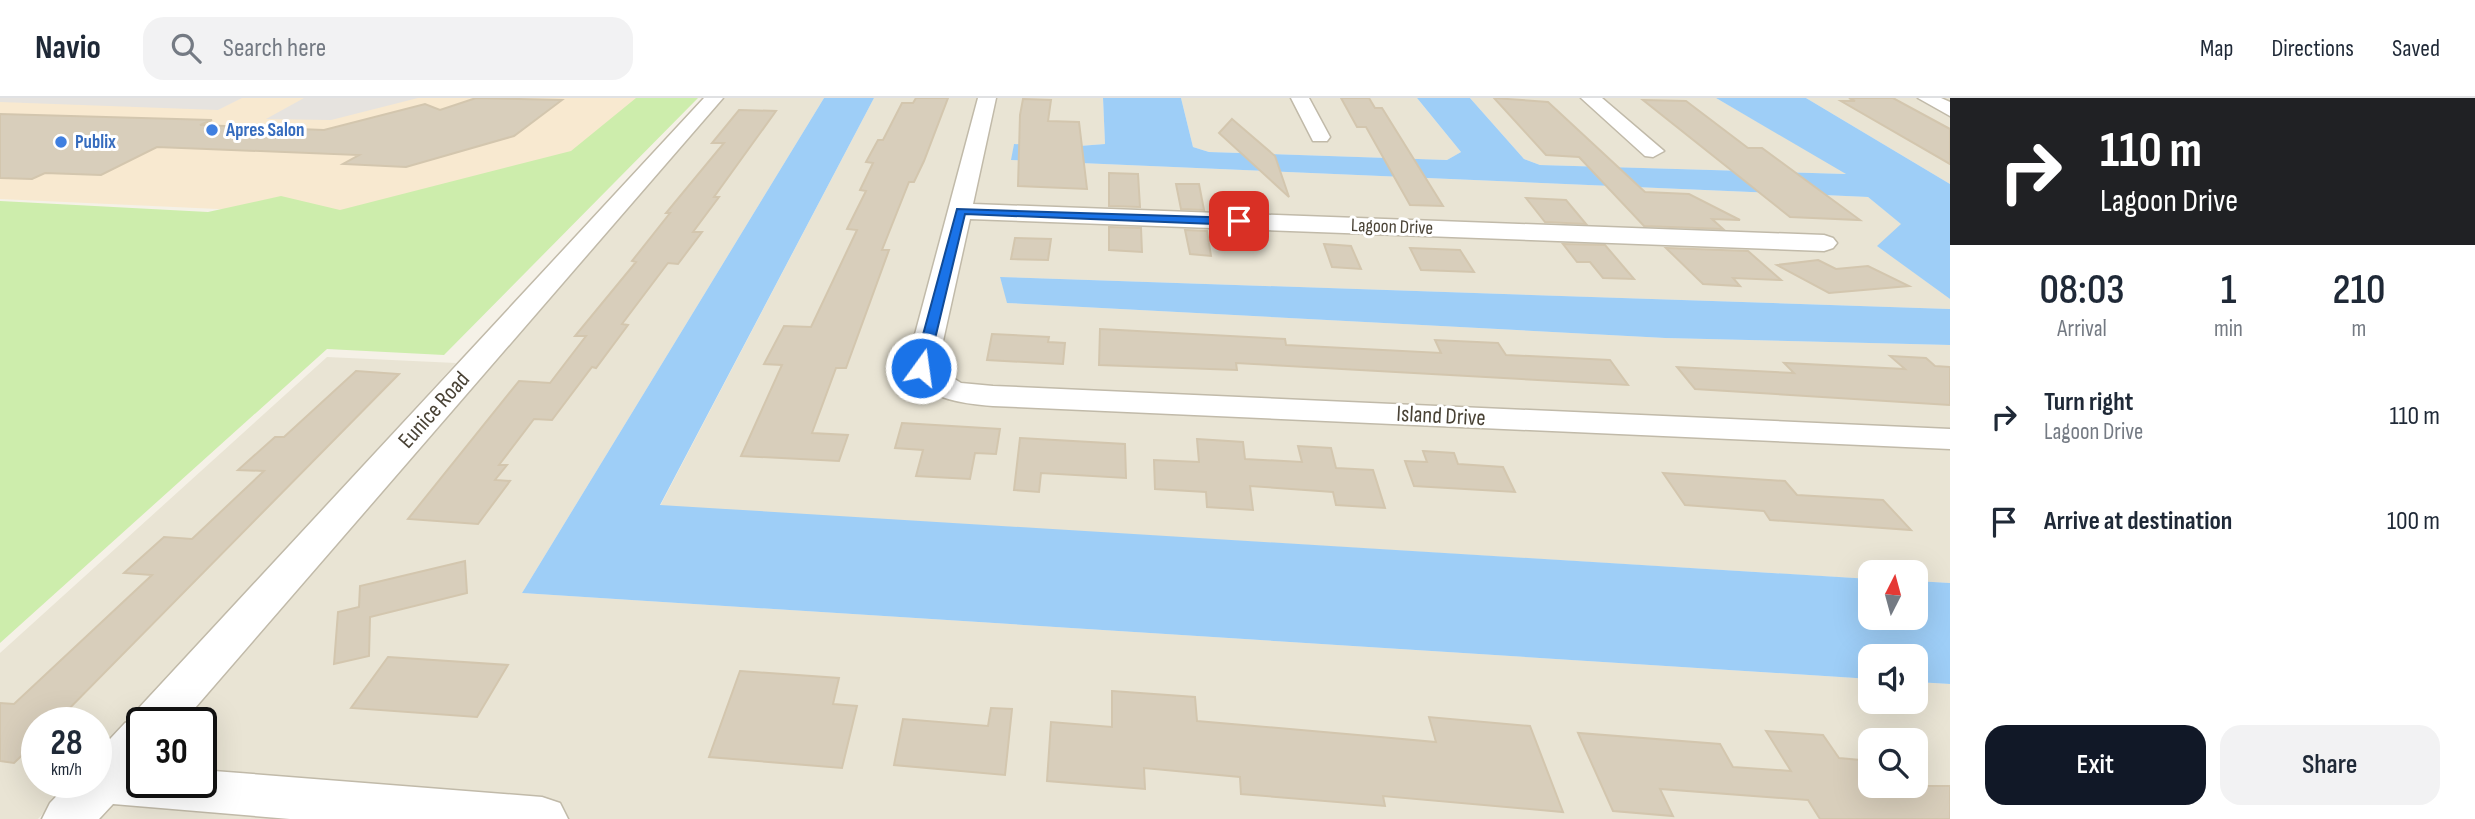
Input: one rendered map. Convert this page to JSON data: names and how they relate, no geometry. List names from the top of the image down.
{
  "streets": {
    "street": ["Lagoon Drive", "Eunice Road", "Island Drive"]
  },
  "crossings": [
    ["Lagoon Drive", "Island Drive"]
  ],
  "places": ["Apres Salon", "Publix"],
  "north": "top",
  "page": {
    "header": "Navio",
    "search": "Search here",
    "nav": ["Map", "Directions", "Saved"],
    "turn": ["110 m", "Lagoon Drive"],
    "eta": [
      "08:03",
      "Arrival",
      "1",
      "min",
      "210",
      "m"
    ],
    "list": [
      {
        "name": "Turn right",
        "note": "Lagoon Drive",
        "value": "110 m"
      },
      {
        "name": "Arrive at destination",
        "value": "100 m"
      }
    ],
    "speed": "28 km/h",
    "limit": "30",
    "buttons": ["Exit", "Share"]
  }
}
